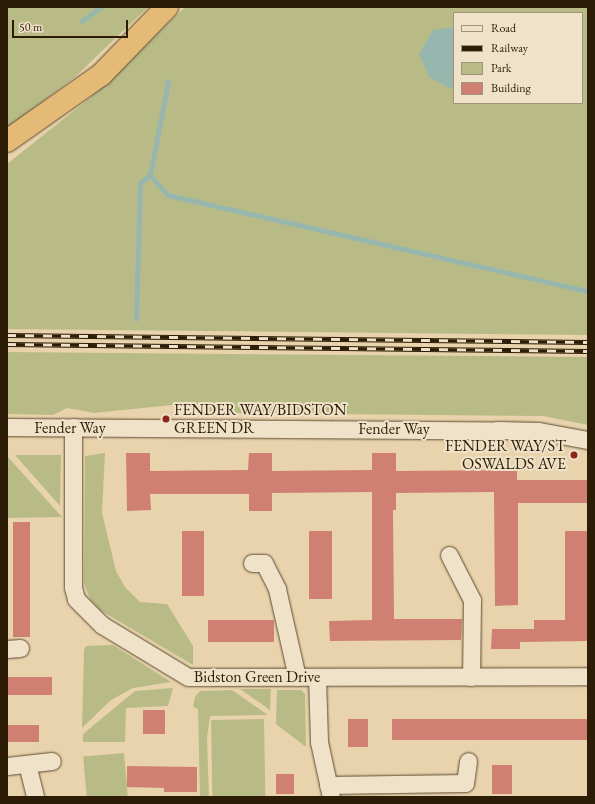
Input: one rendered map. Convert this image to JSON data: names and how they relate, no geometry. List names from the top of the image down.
{
  "streets": {
    "street": ["Fender Way", "Bidston Green Drive"]
  },
  "crossings": [
    ["Fender Way", "Bidston Green Drive"]
  ],
  "places": ["FENDER WAY/BIDSTON GREEN DR", "FENDER WAY/ST OSWALDS AVE"],
  "legend": [
    "Road",
    "Railway",
    "Park",
    "Building"
  ],
  "scale_bar": "50 m"
}
